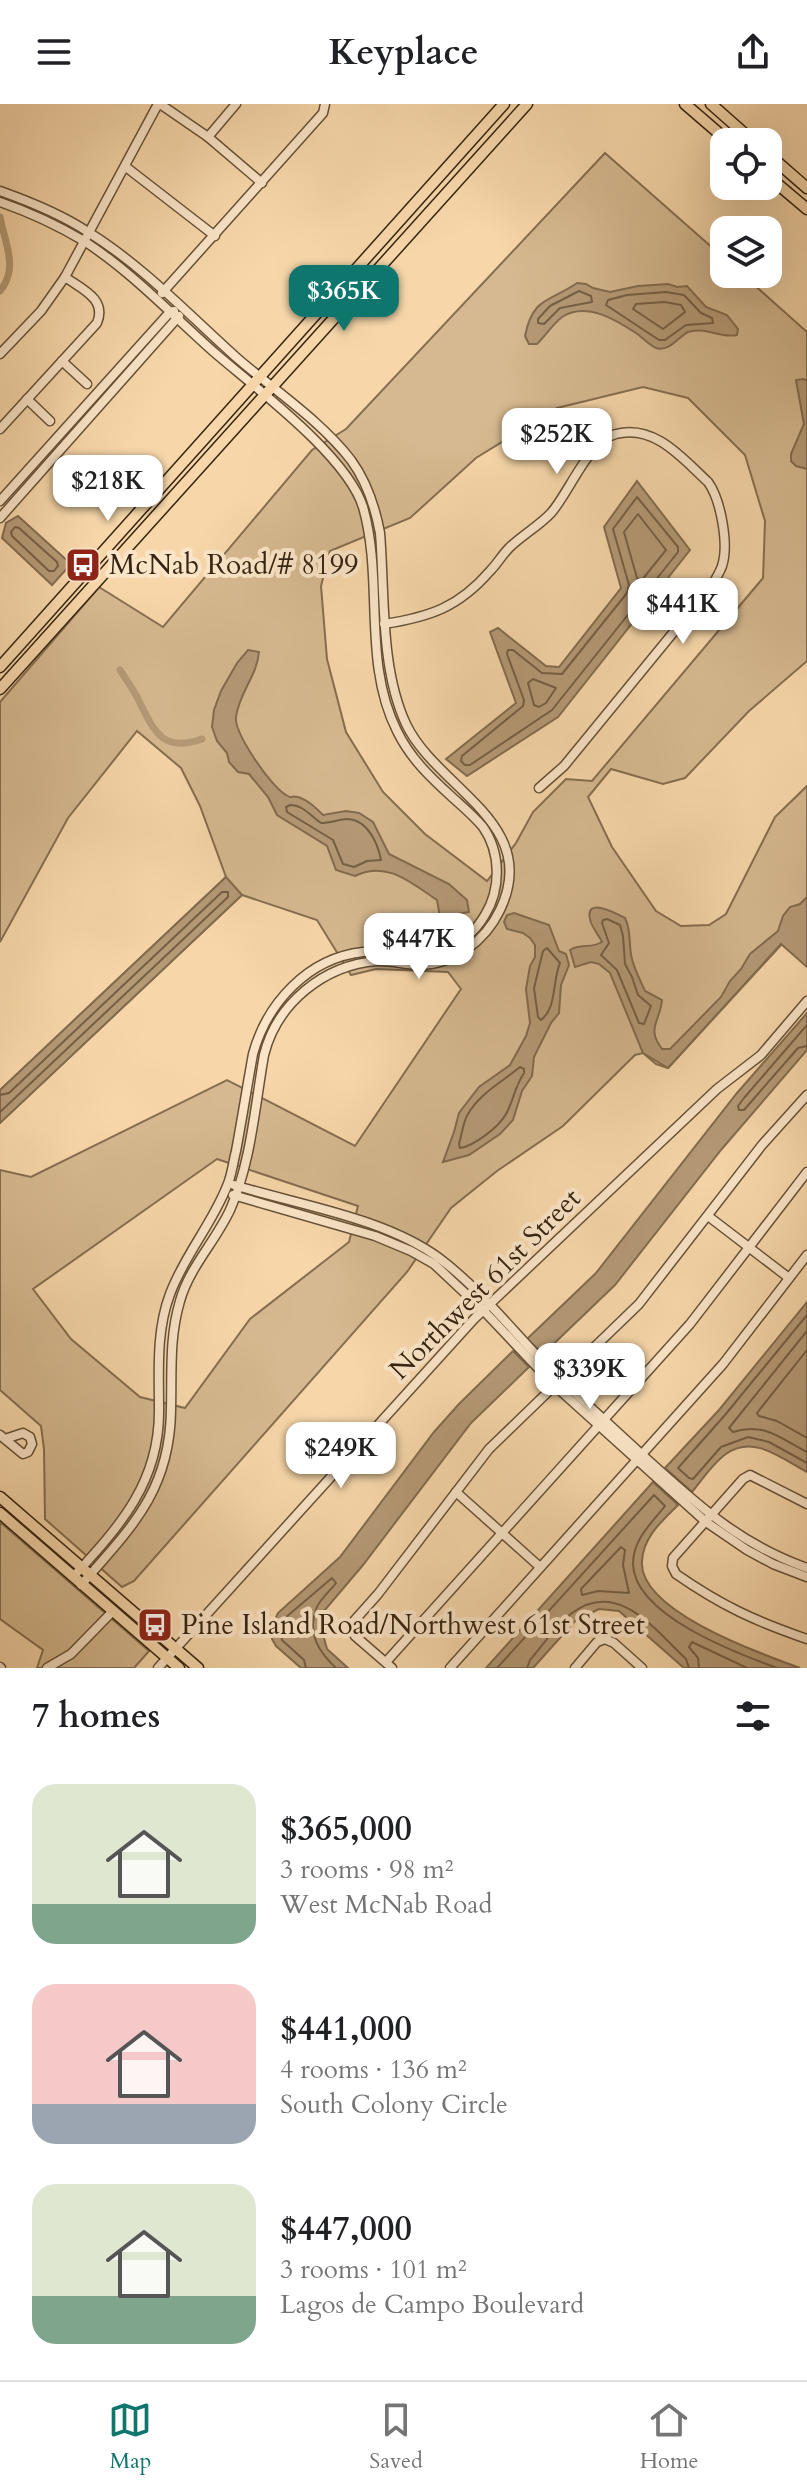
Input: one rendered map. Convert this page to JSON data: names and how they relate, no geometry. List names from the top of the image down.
{
  "streets": {
    "street": ["Northwest 61st Street"]
  },
  "places": {
    "bus stop": ["McNab Road/# 8199", "Pine Island Road/Northwest 61st Street"]
  },
  "page": {
    "header": "Keyplace",
    "price": [
      "$365K",
      "$252K",
      "$218K",
      "$441K",
      "$447K",
      "$339K",
      "$249K"
    ],
    "heading": "7 homes",
    "list": [
      {
        "name": "$365,000",
        "note": "3 rooms · 98 m² · West McNab Road"
      },
      {
        "name": "$441,000",
        "note": "4 rooms · 136 m² · South Colony Circle"
      },
      {
        "name": "$447,000",
        "note": "3 rooms · 101 m² · Lagos de Campo Boulevard"
      }
    ],
    "tabs": ["Map", "Saved", "Home"]
  }
}
